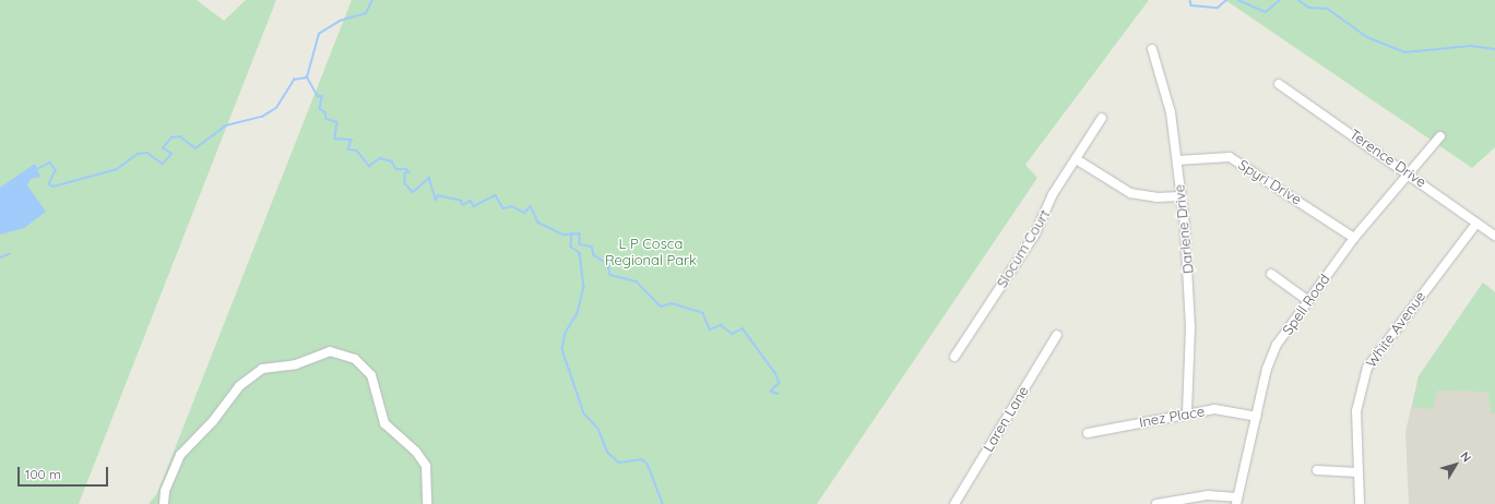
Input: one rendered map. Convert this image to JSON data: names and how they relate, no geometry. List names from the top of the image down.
{
  "streets": {
    "street": [
      "Terence Drive",
      "Spyri Drive",
      "Darlene Drive",
      "Slocum Court",
      "Spell Road",
      "White Avenue",
      "Inez Place",
      "Laren Lane"
    ]
  },
  "crossings": [
    ["Terence Drive", "Spell Road"],
    ["Terence Drive", "White Avenue"],
    ["Spyri Drive", "Darlene Drive"],
    ["Spyri Drive", "Spell Road"],
    ["Darlene Drive", "Inez Place"],
    ["Spell Road", "Inez Place"]
  ],
  "parks": ["L P Cosca Regional Park"],
  "scale_bar": "100 m",
  "north": "top right"
}
